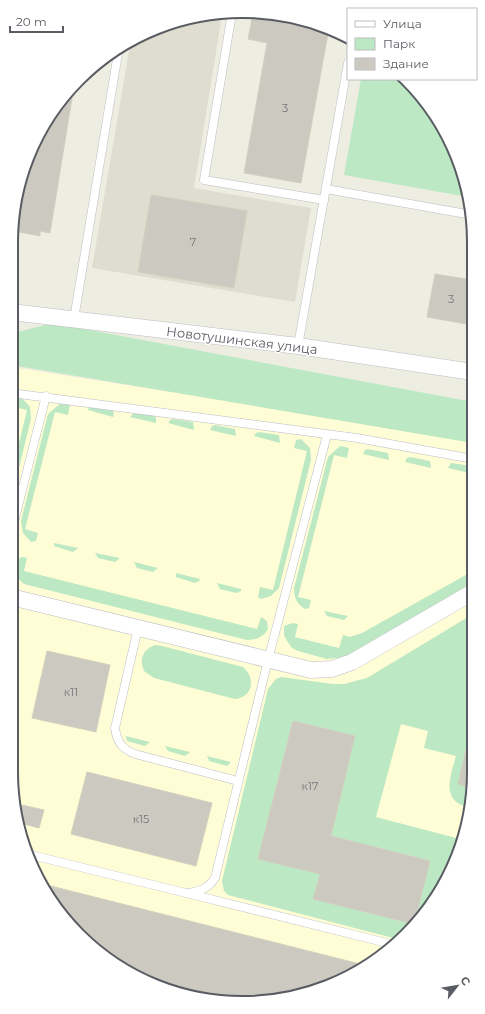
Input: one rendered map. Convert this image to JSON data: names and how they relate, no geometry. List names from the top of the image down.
{
  "streets": {
    "street": ["Новотушинская улица"]
  },
  "house_numbers": [
    "3",
    "7",
    "3",
    "к11",
    "к17",
    "к15"
  ],
  "legend": ["Улица", "Парк", "Здание"],
  "scale_bar": "20 m",
  "north": "top right"
}
